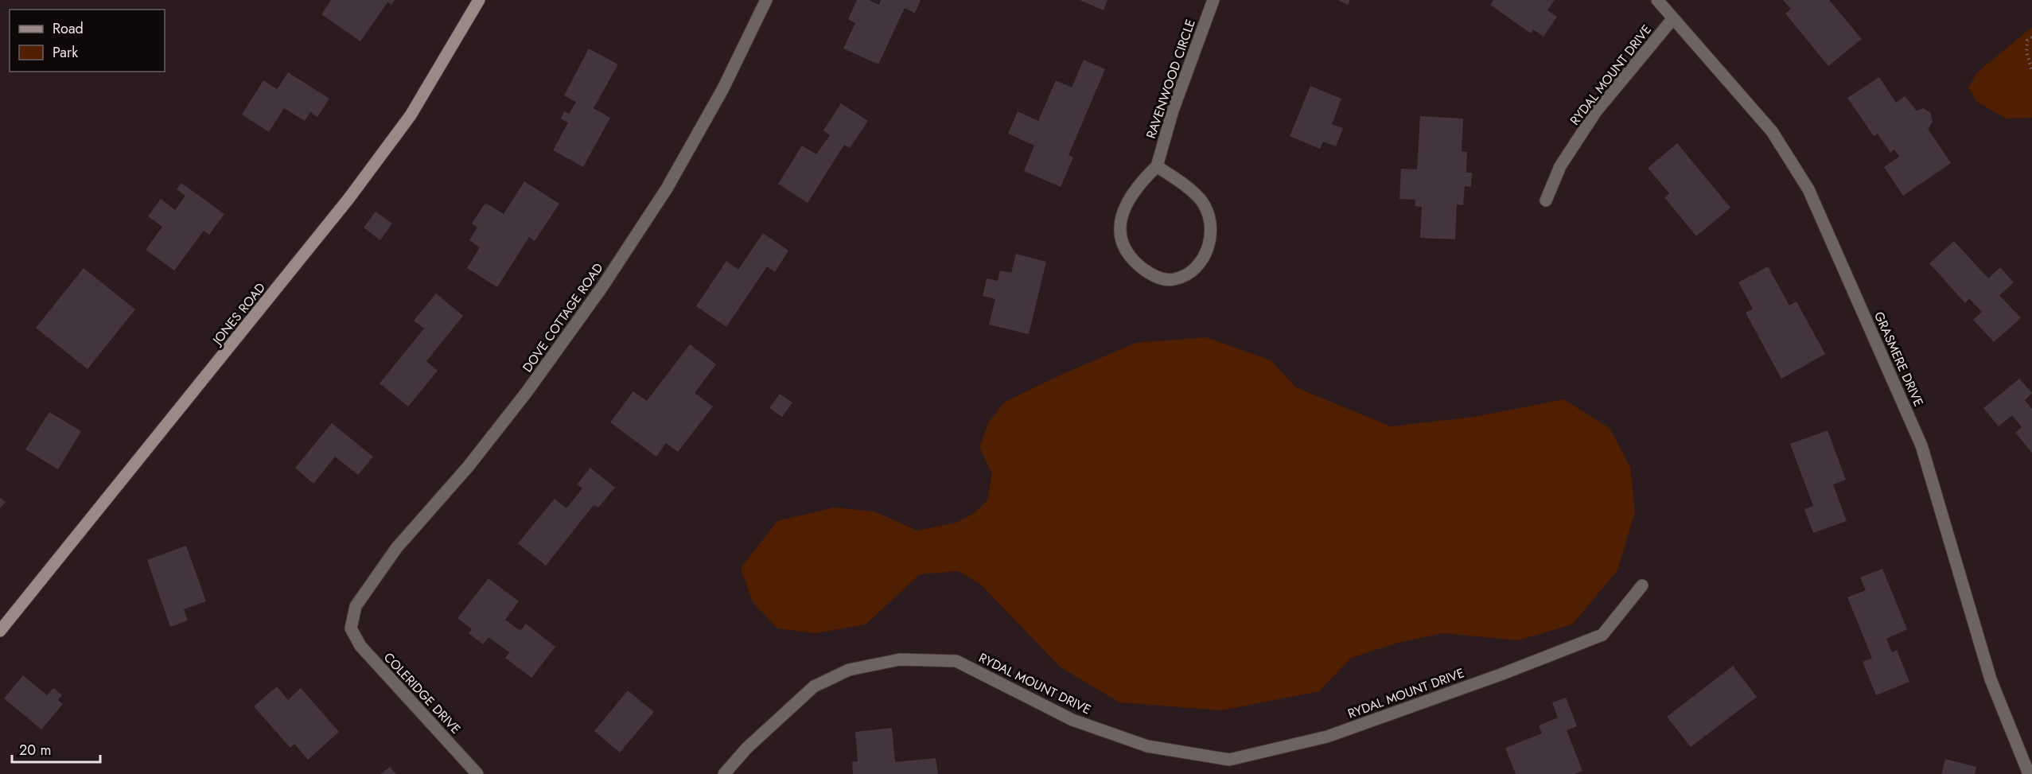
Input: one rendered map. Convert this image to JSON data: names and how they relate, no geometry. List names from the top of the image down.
{
  "streets": {
    "main road": ["JONES ROAD"],
    "street": [
      "RYDAL MOUNT DRIVE",
      "RAVENWOOD CIRCLE",
      "DOVE COTTAGE ROAD",
      "GRASMERE DRIVE",
      "COLERIDGE DRIVE"
    ]
  },
  "crossings": [
    ["RYDAL MOUNT DRIVE", "GRASMERE DRIVE"],
    ["DOVE COTTAGE ROAD", "COLERIDGE DRIVE"]
  ],
  "legend": ["Road", "Park"],
  "scale_bar": "20 m"
}
